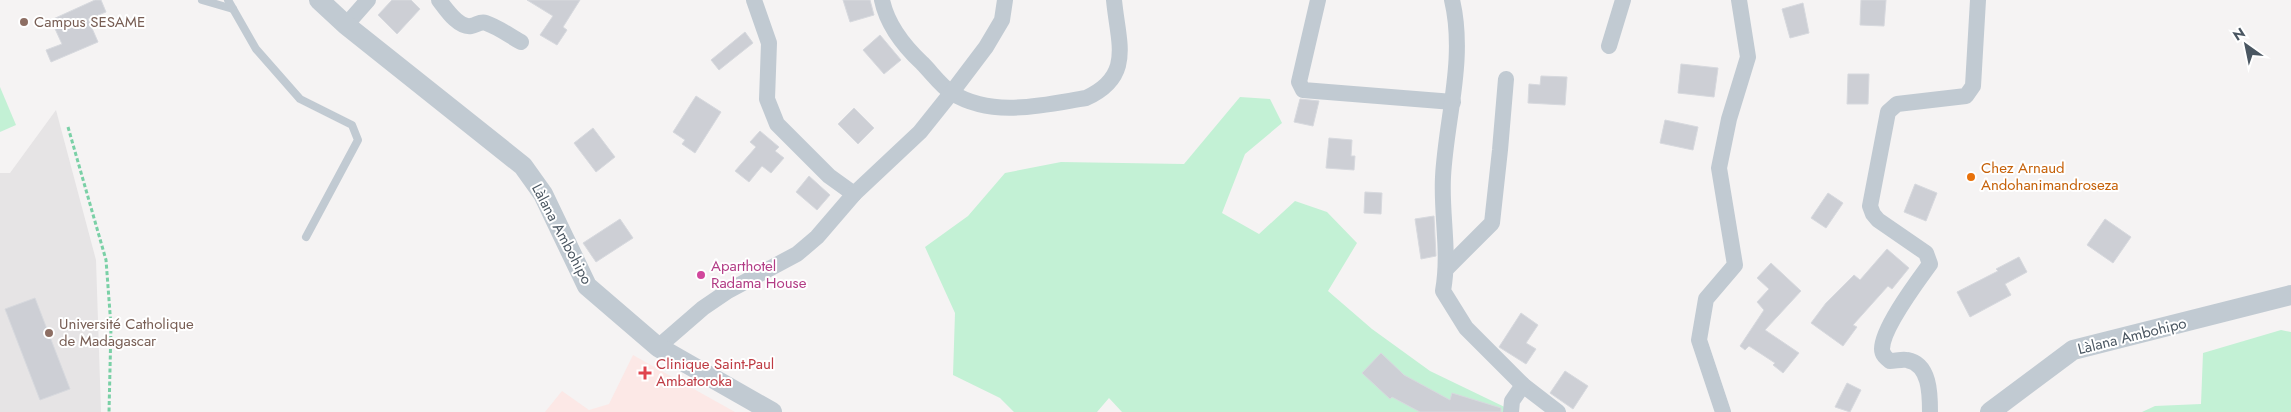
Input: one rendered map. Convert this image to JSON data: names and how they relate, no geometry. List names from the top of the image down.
{
  "streets": {
    "street": ["Làlana Ambohipo"]
  },
  "places": {
    "other": [
      "Campus SESAME",
      "Chez Arnaud Andohanimandroseza",
      "Aparthotel Radama House",
      "Université Catholique de Madagascar"
    ],
    "health": ["Clinique Saint-Paul Ambatoroka"]
  },
  "north": "top left"
}
